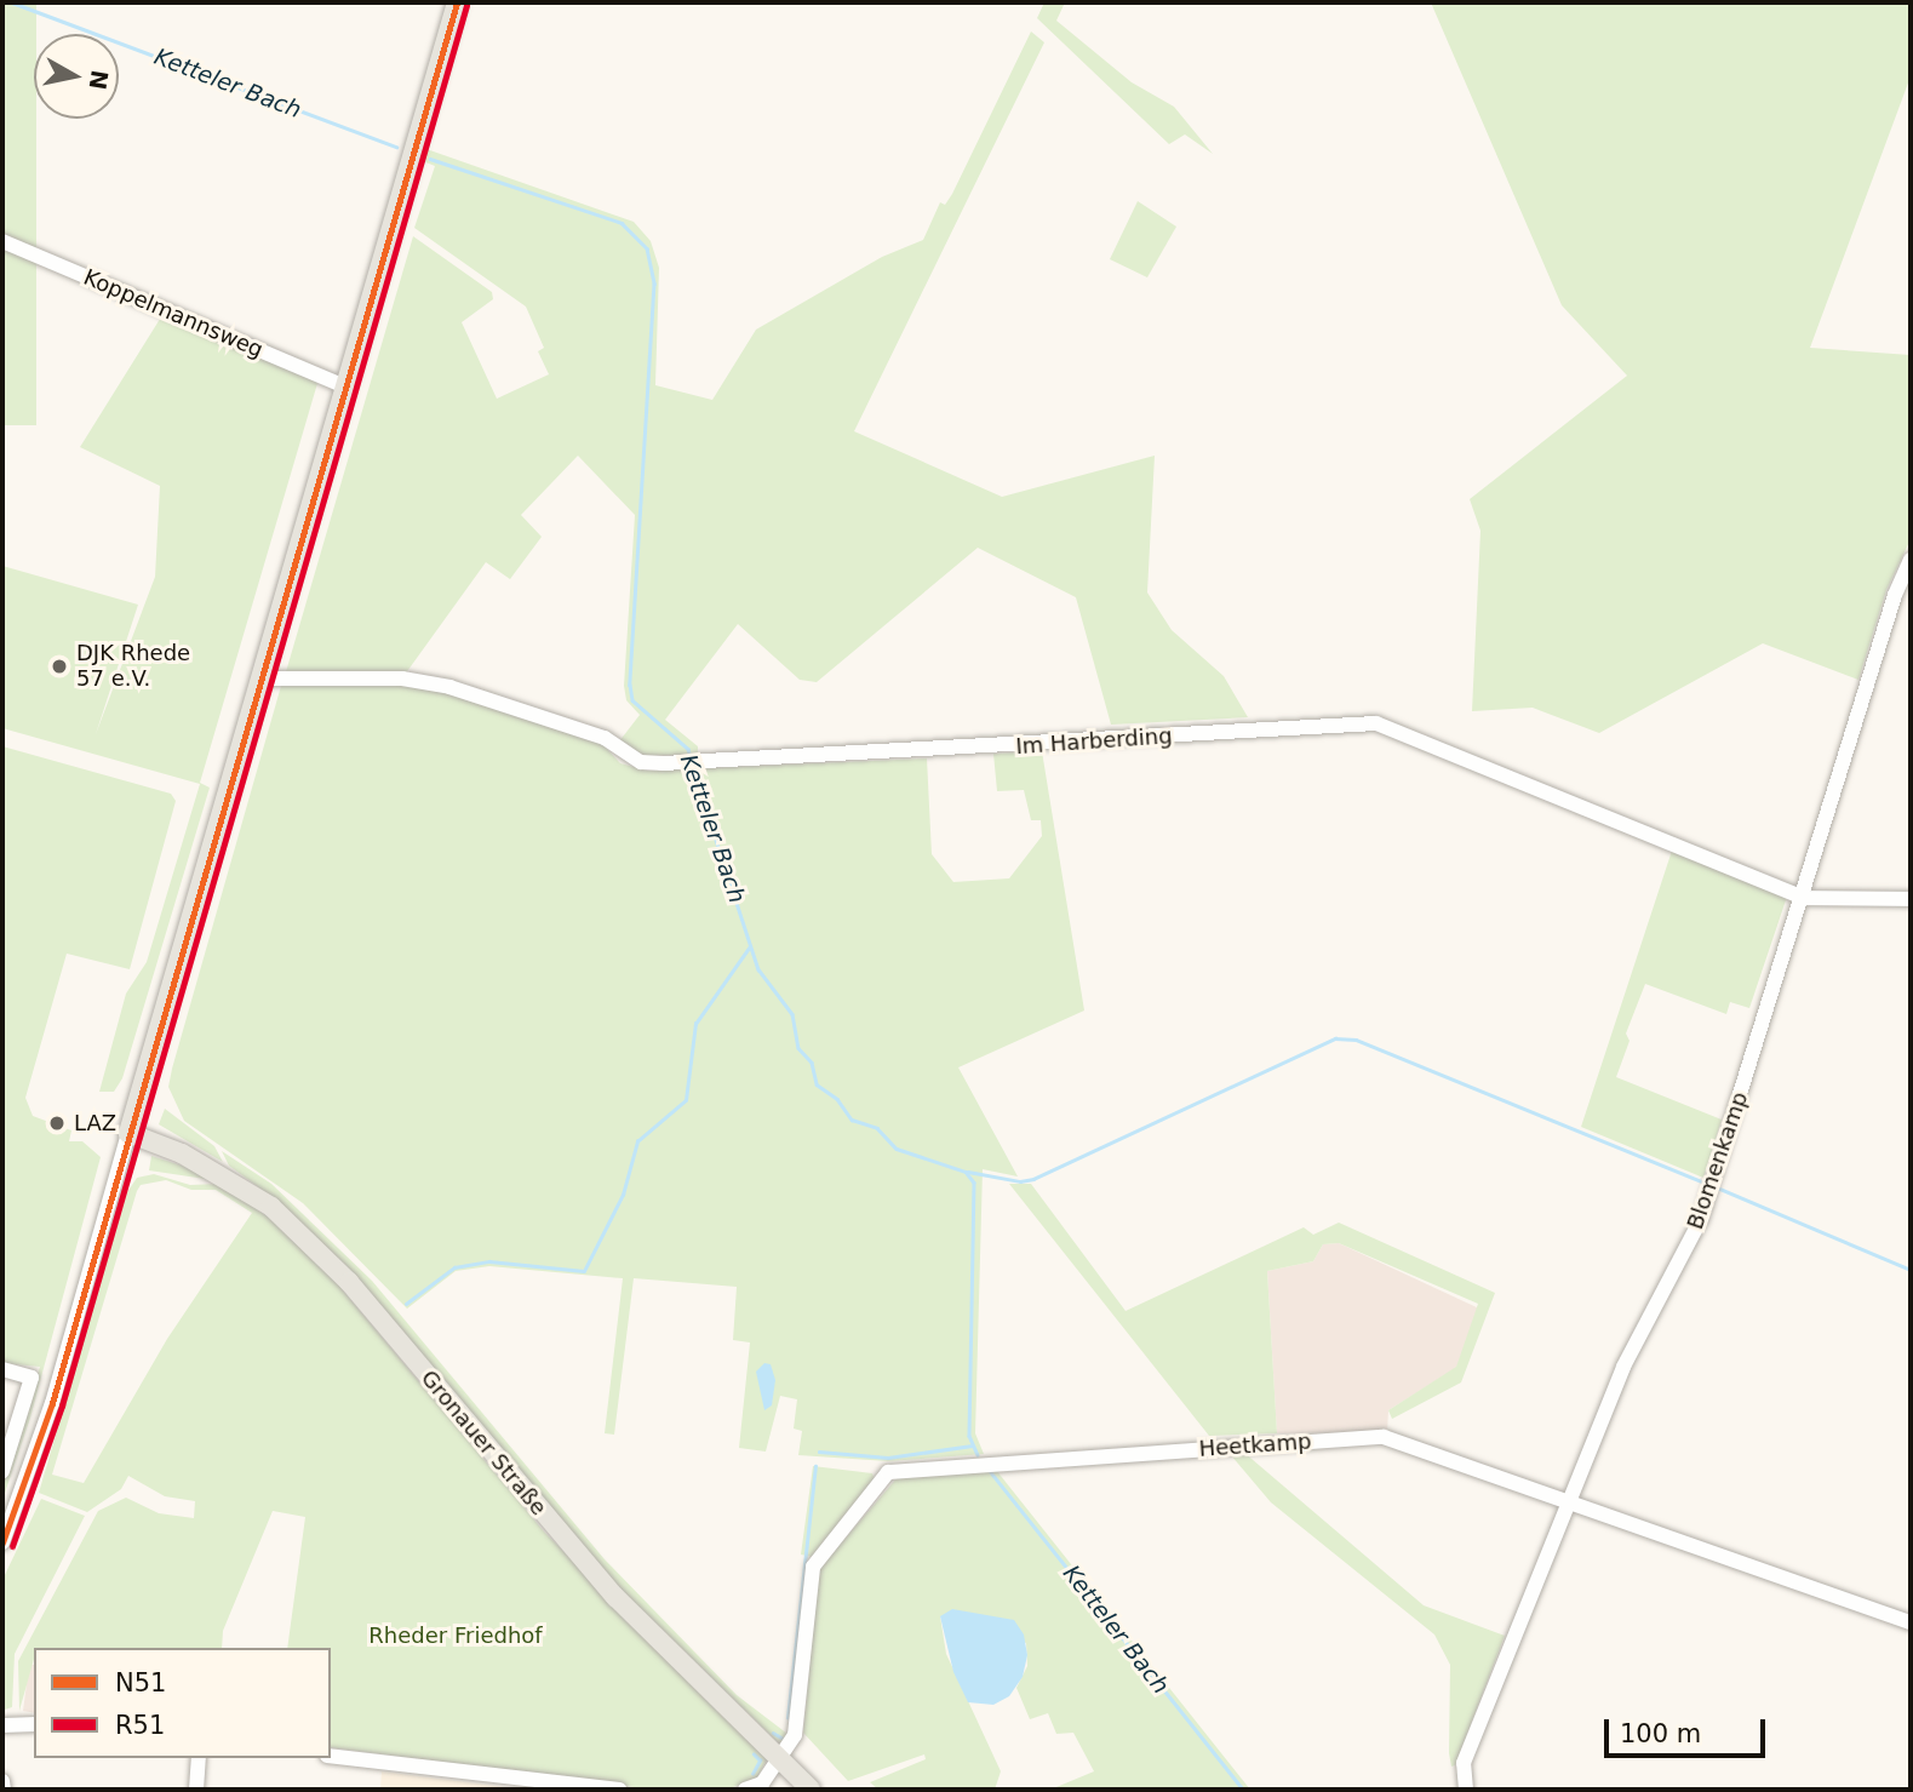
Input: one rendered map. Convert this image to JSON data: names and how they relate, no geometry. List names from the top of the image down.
{
  "streets": {
    "main road": ["Gronauer Straße"],
    "street": [
      "Koppelmannsweg",
      "Im Harberding",
      "Blomenkamp",
      "Heetkamp"
    ]
  },
  "crossings": [
    ["Im Harberding", "Blomenkamp"],
    ["Blomenkamp", "Heetkamp"],
    ["Gronauer Straße", "Heetkamp"]
  ],
  "water": ["Ketteler Bach"],
  "parks": ["Rheder Friedhof"],
  "places": ["DJK Rhede 57 e.V.", "LAZ"],
  "lines": ["transit line N51", "transit line R51"],
  "legend": ["N51", "R51"],
  "scale_bar": "100 m",
  "north": "right"
}
